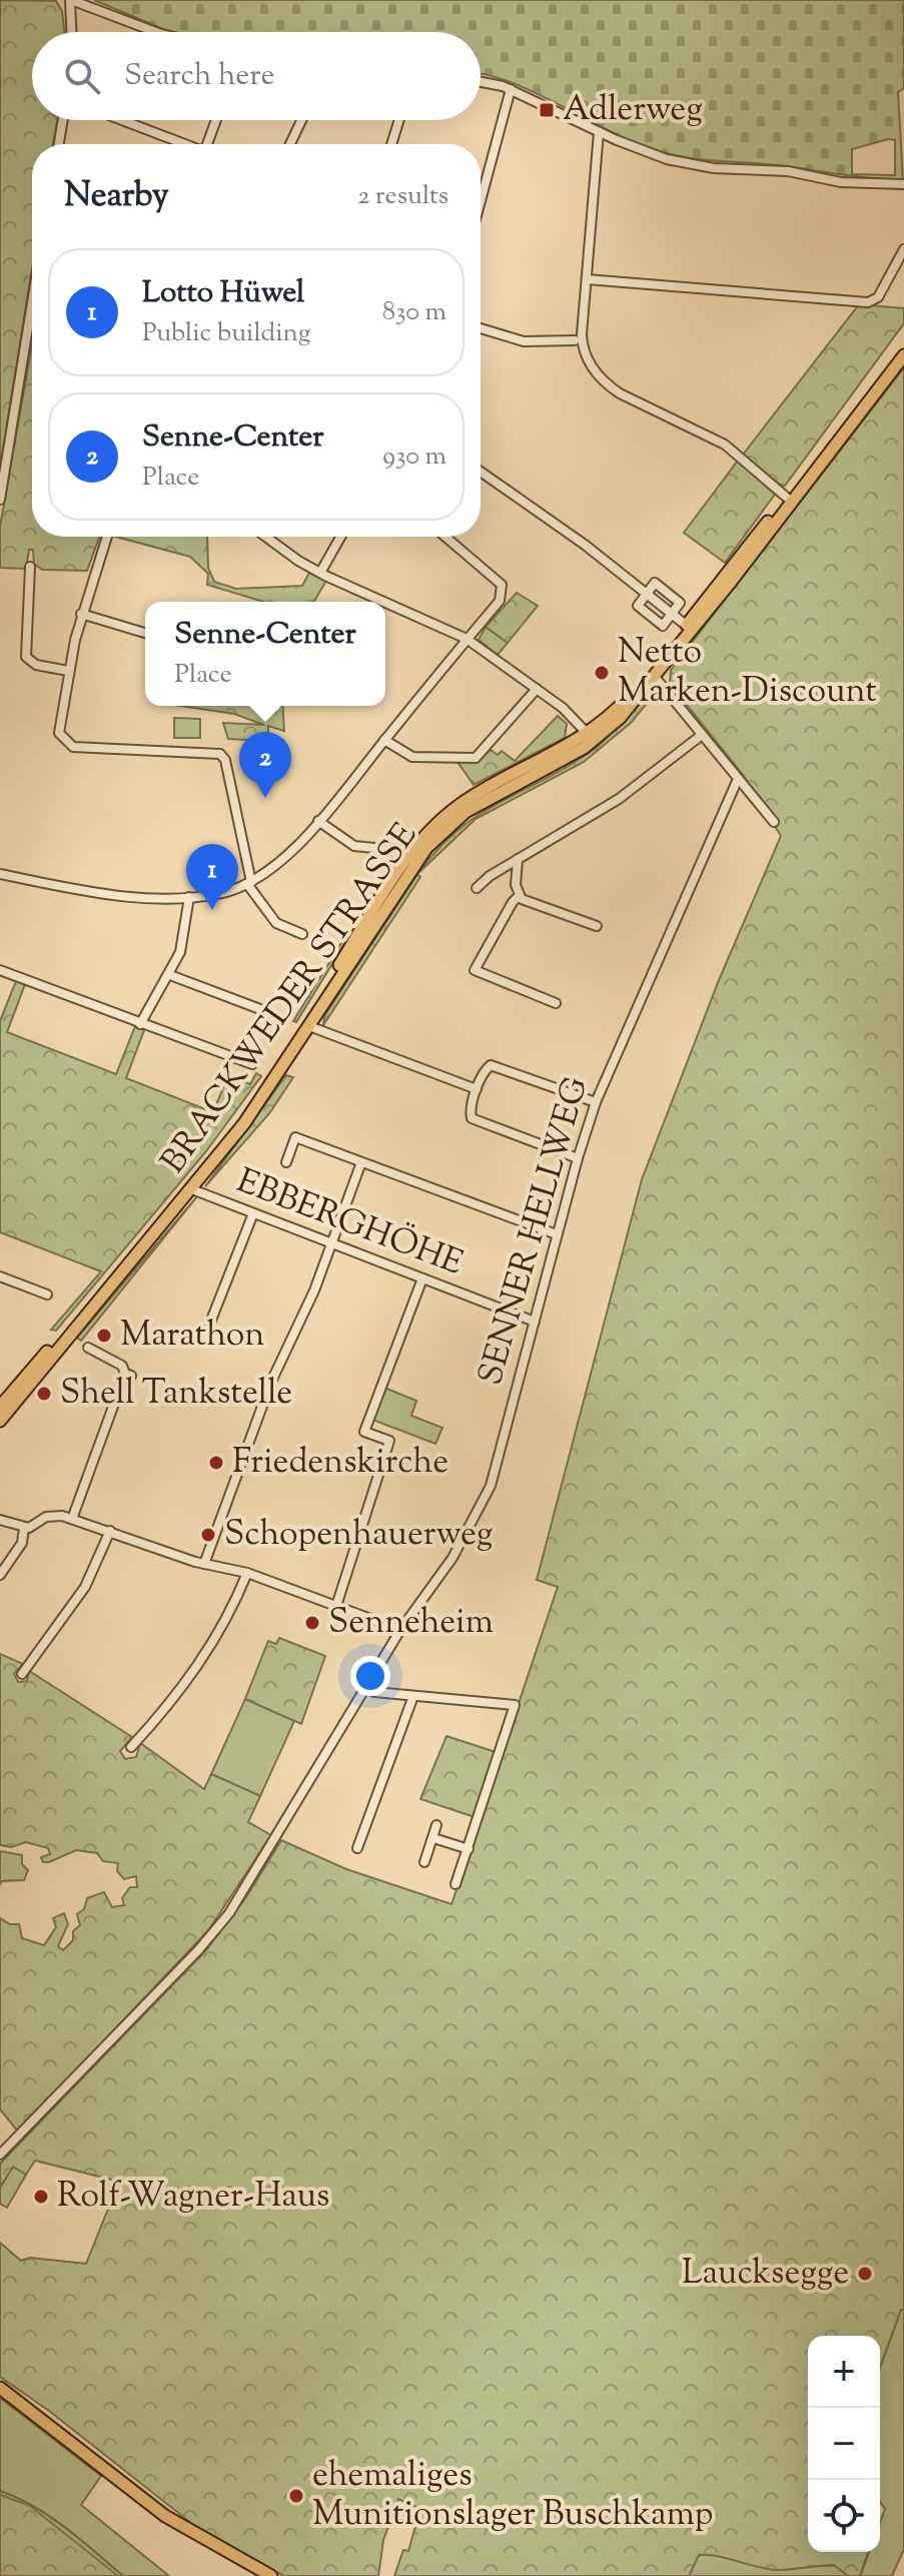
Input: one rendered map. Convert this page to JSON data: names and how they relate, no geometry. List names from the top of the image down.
{
  "streets": {
    "main road": ["BRACKWEDER STRASSE"],
    "street": ["EBBERGHÖHE", "SENNER HELLWEG"]
  },
  "crossings": [
    ["BRACKWEDER STRASSE", "EBBERGHÖHE"],
    ["EBBERGHÖHE", "SENNER HELLWEG"]
  ],
  "places": {
    "transit": ["Adlerweg"],
    "other": [
      "Netto Marken-Discount",
      "Marathon",
      "Shell Tankstelle",
      "Friedenskirche",
      "Schopenhauerweg",
      "Senneheim",
      "Rolf-Wagner-Haus",
      "Laucksegge",
      "ehemaliges Munitionslager Buschkamp"
    ]
  },
  "page": {
    "search": "Search here",
    "heading": ["Nearby", "2 results"],
    "list": [
      {
        "mark": "1",
        "name": "Lotto Hüwel",
        "note": "Public building",
        "value": "830 m"
      },
      {
        "mark": "2",
        "name": "Senne-Center",
        "note": "Place",
        "value": "930 m"
      }
    ],
    "popup": ["Senne-Center", "Place"],
    "pins": ["2", "1"],
    "map_buttons": ["+", "−"]
  }
}
